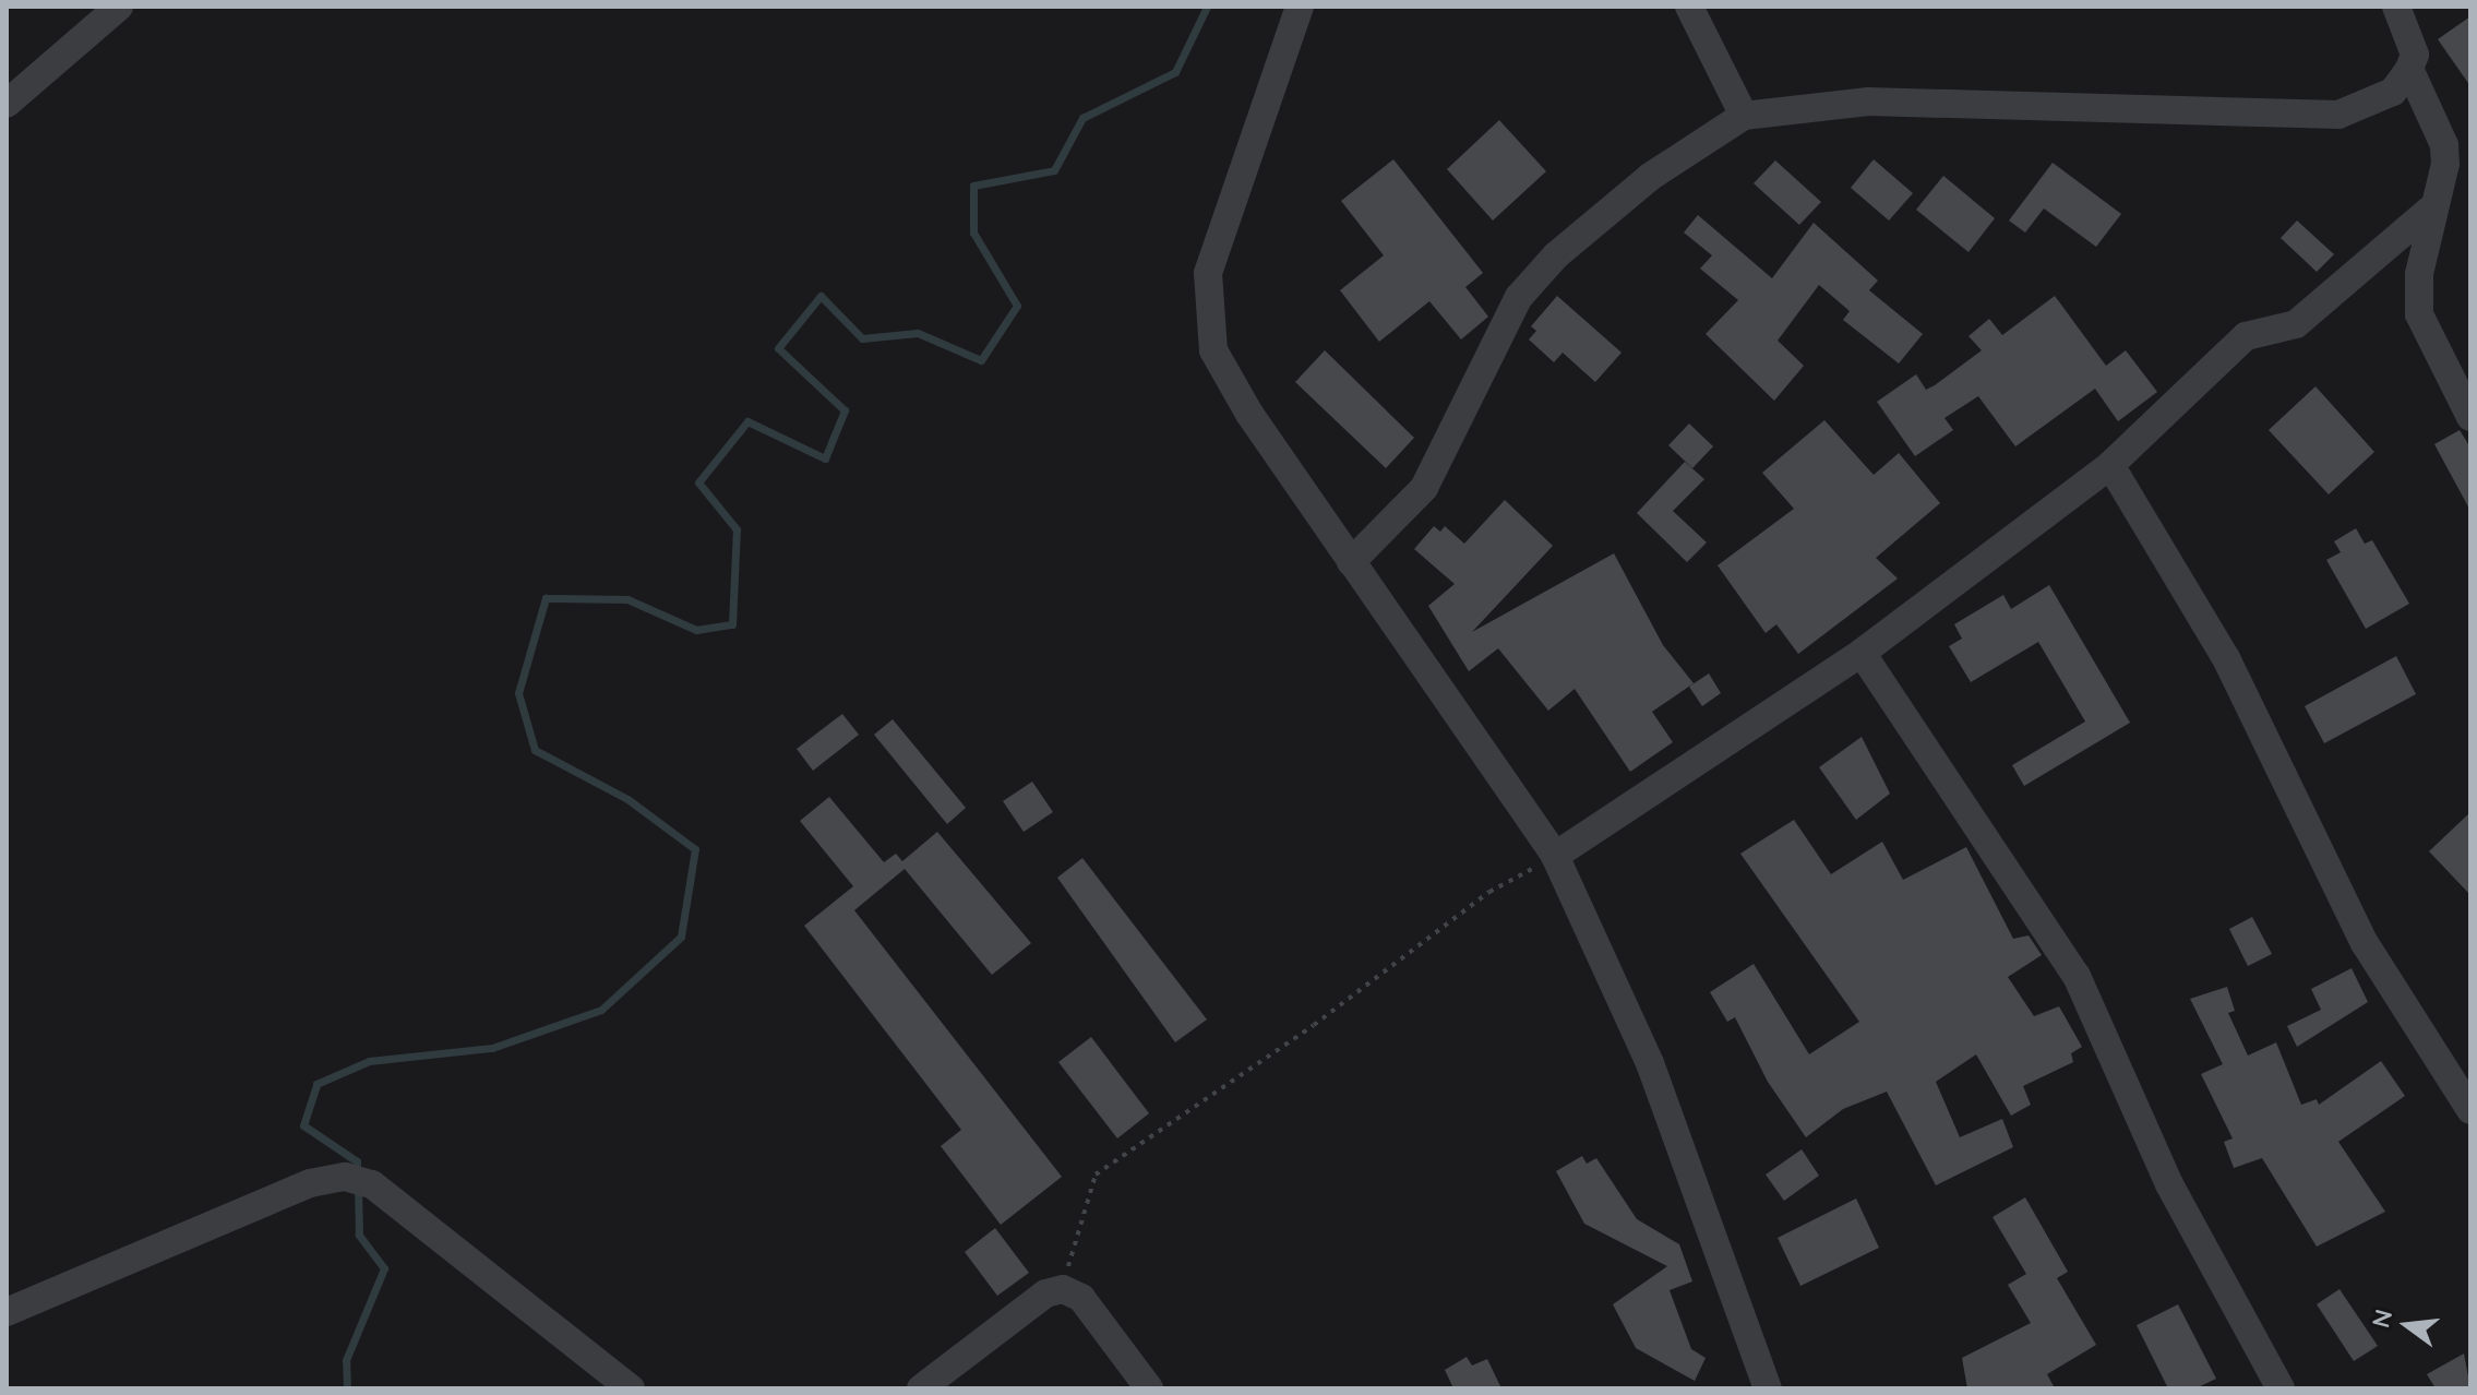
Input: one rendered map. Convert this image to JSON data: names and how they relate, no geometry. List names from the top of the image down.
{
  "north": "left"
}
